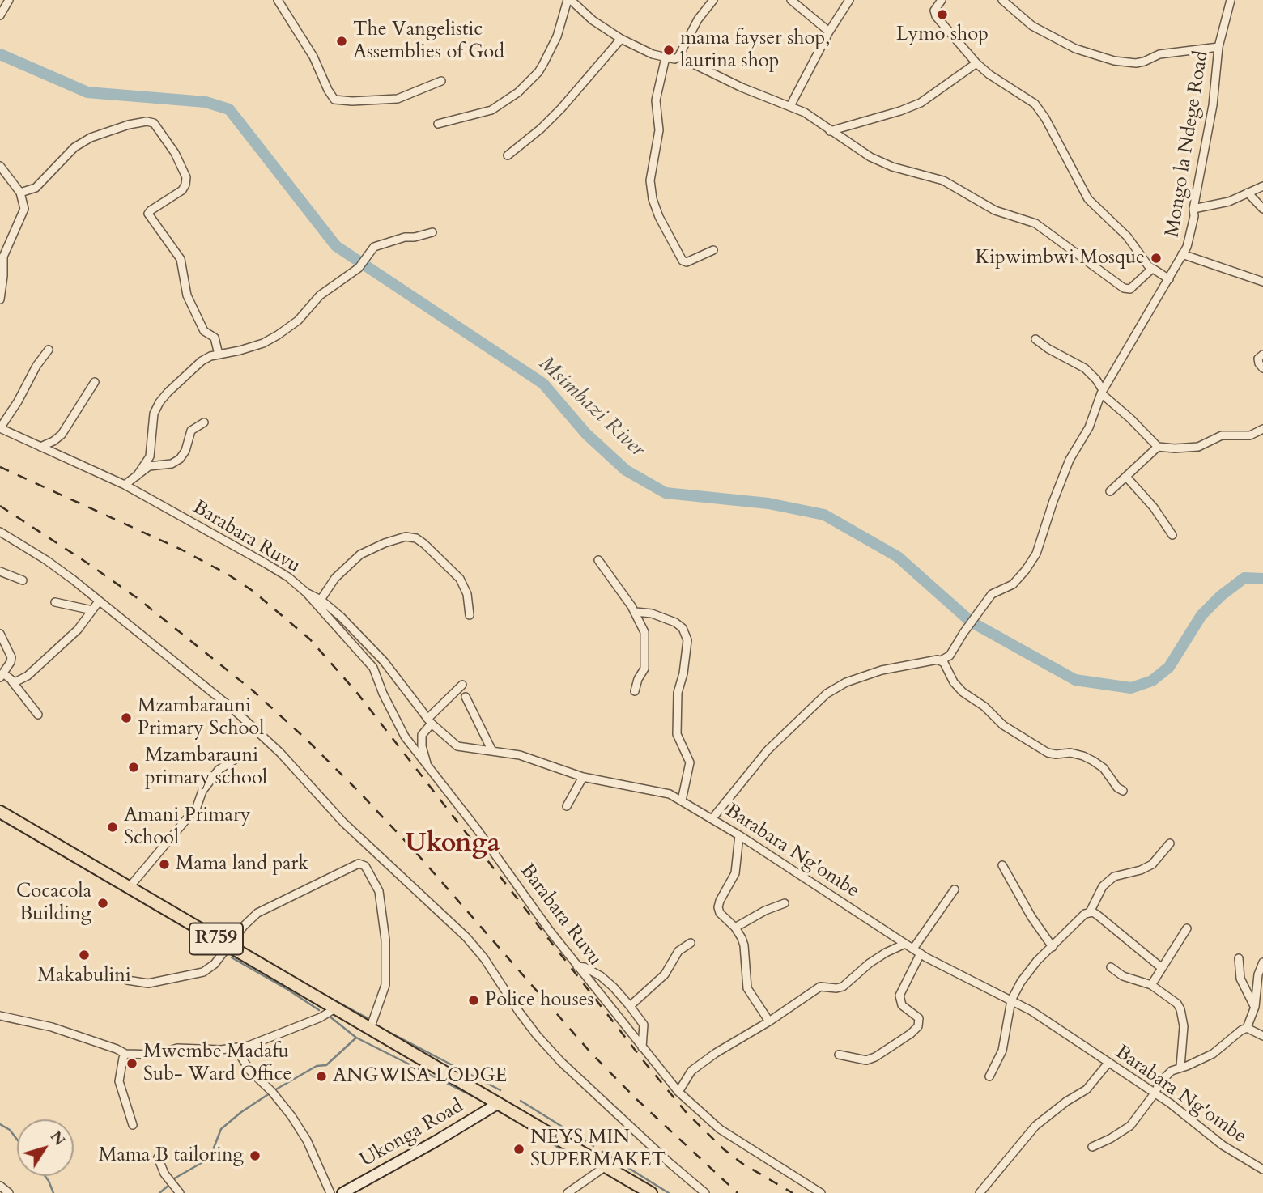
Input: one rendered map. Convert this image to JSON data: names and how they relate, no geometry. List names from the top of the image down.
{
  "streets": {
    "main road": ["R759"],
    "street": [
      "Mongo la Ndege Road",
      "Barabara Ruvu",
      "Barabara Ng'ombe",
      "Ukonga Road"
    ]
  },
  "crossings": [
    ["Barabara Ruvu", "Barabara Ng'ombe"],
    ["R759", "Ukonga Road"]
  ],
  "districts": ["Ukonga"],
  "water": ["Msimbazi River"],
  "places": [
    "Lymo shop",
    "The Vangelistic Assemblies of God",
    "mama fayser shop, laurina shop",
    "Kipwimbwi Mosque",
    "Mzambarauni Primary School",
    "Mzambarauni primary school",
    "Amani Primary School",
    "Mama land park",
    "Cocacola Building",
    "Makabulini",
    "Police houses",
    "Mwembe Madafu Sub- Ward Office",
    "ANGWISA LODGE",
    "NEYS MIN SUPERMAKET",
    "Mama B tailoring"
  ],
  "north": "top right"
}
